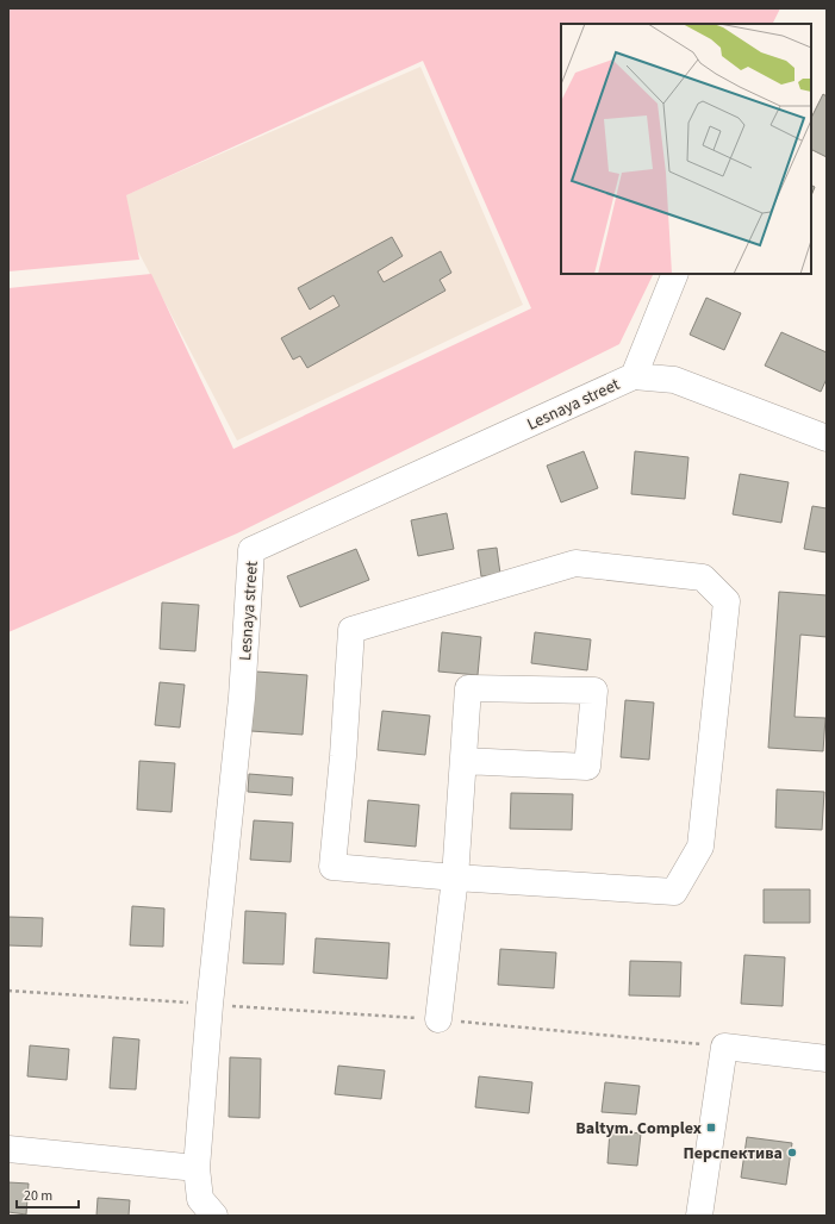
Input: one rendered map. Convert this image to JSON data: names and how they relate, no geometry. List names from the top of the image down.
{
  "streets": {
    "street": ["Lesnaya street"]
  },
  "places": {
    "transit": ["Baltym. Complex"],
    "other": ["Перспектива"]
  },
  "scale_bar": "20 m"
}
